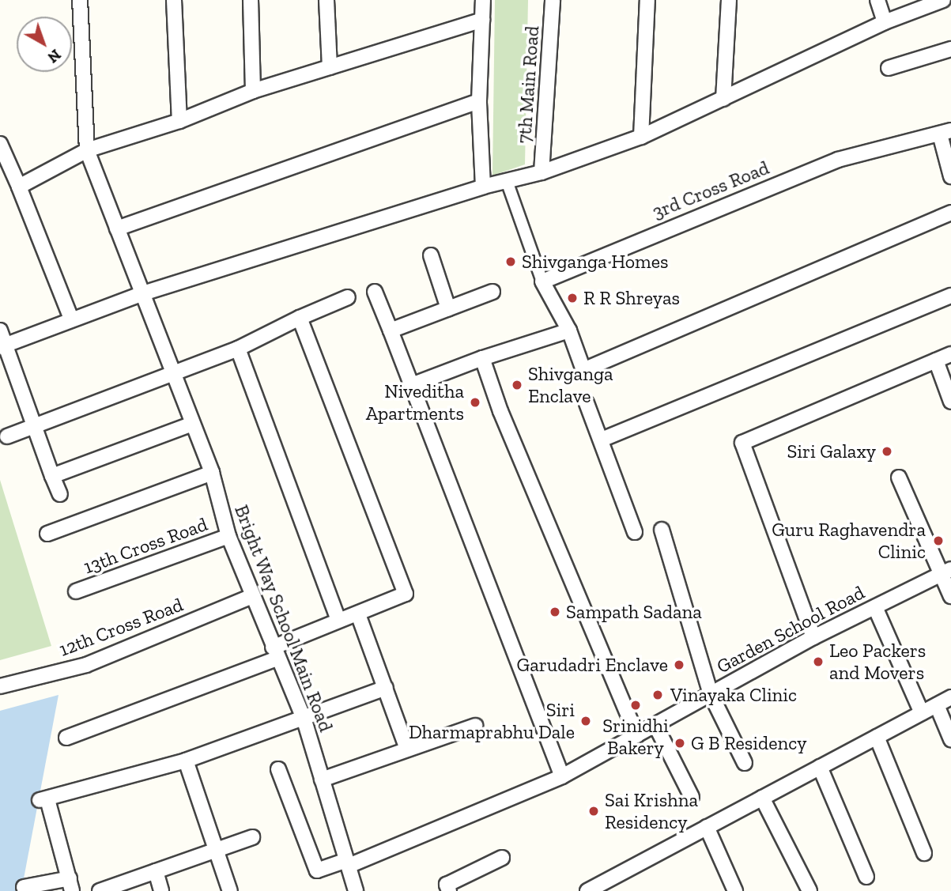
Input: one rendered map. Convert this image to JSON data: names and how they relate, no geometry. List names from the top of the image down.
{
  "streets": {
    "street": [
      "7th Main Road",
      "3rd Cross Road",
      "13th Cross Road",
      "Bright Way School Main Road",
      "12th Cross Road",
      "Garden School Road"
    ]
  },
  "crossings": [
    ["13th Cross Road", "Bright Way School Main Road"],
    ["Bright Way School Main Road", "12th Cross Road"],
    ["Bright Way School Main Road", "Garden School Road"]
  ],
  "places": [
    "Shivganga Homes",
    "R R Shreyas",
    "Shivganga Enclave",
    "Niveditha Apartments",
    "Siri Galaxy",
    "Guru Raghavendra Clinic",
    "Sampath Sadana",
    "Leo Packers and Movers",
    "Garudadri Enclave",
    "Vinayaka Clinic",
    "Srinidhi Bakery",
    "Siri Dharmaprabhu Dale",
    "G B Residency",
    "Sai Krishna Residency"
  ],
  "north": "bottom right"
}
